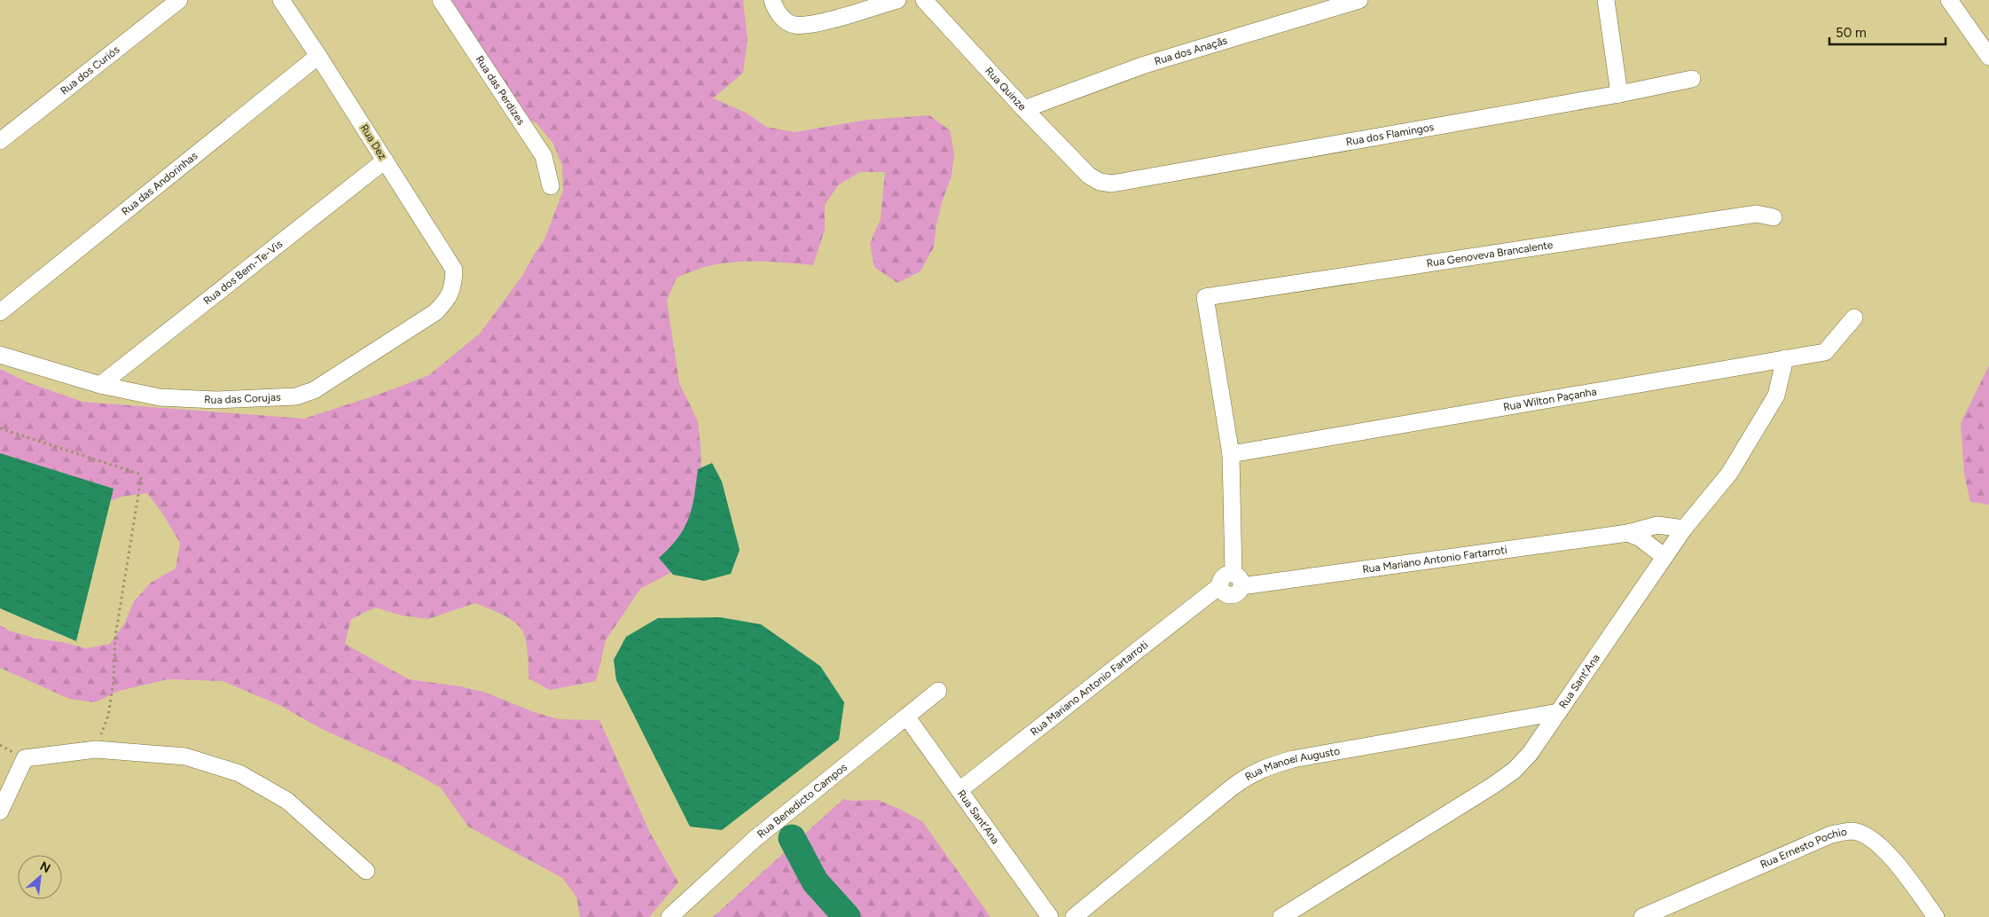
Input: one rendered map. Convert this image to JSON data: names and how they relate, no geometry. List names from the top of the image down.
{
  "streets": {
    "street": [
      "Rua dos Anaçãs",
      "Rua dos Curiós",
      "Rua Quinze",
      "Rua das Perdizes",
      "Rua dos Flamingos",
      "Rua Dez",
      "Rua das Andorinhas",
      "Rua Genoveva Brancalente",
      "Rua dos Bem-Te-Vis",
      "Rua das Corujas",
      "Rua Wilton Paçanha",
      "Rua Mariano Antonio Fartarroti",
      "Rua Sant’Ana",
      "Rua Manoel Augusto",
      "Rua Benedicto Campos",
      "Rua Ernesto Pochio"
    ]
  },
  "crossings": [
    ["Rua dos Anaçãs", "Rua Quinze"],
    ["Rua Quinze", "Rua dos Flamingos"],
    ["Rua Dez", "Rua das Andorinhas"],
    ["Rua Dez", "Rua dos Bem-Te-Vis"],
    ["Rua Dez", "Rua das Corujas"],
    ["Rua Genoveva Brancalente", "Rua Wilton Paçanha"],
    ["Rua dos Bem-Te-Vis", "Rua das Corujas"],
    ["Rua Wilton Paçanha", "Rua Sant’Ana"],
    ["Rua Mariano Antonio Fartarroti", "Rua Sant’Ana"],
    ["Rua Sant’Ana", "Rua Manoel Augusto"],
    ["Rua Sant’Ana", "Rua Benedicto Campos"]
  ],
  "scale_bar": "50 m",
  "north": "top right"
}
